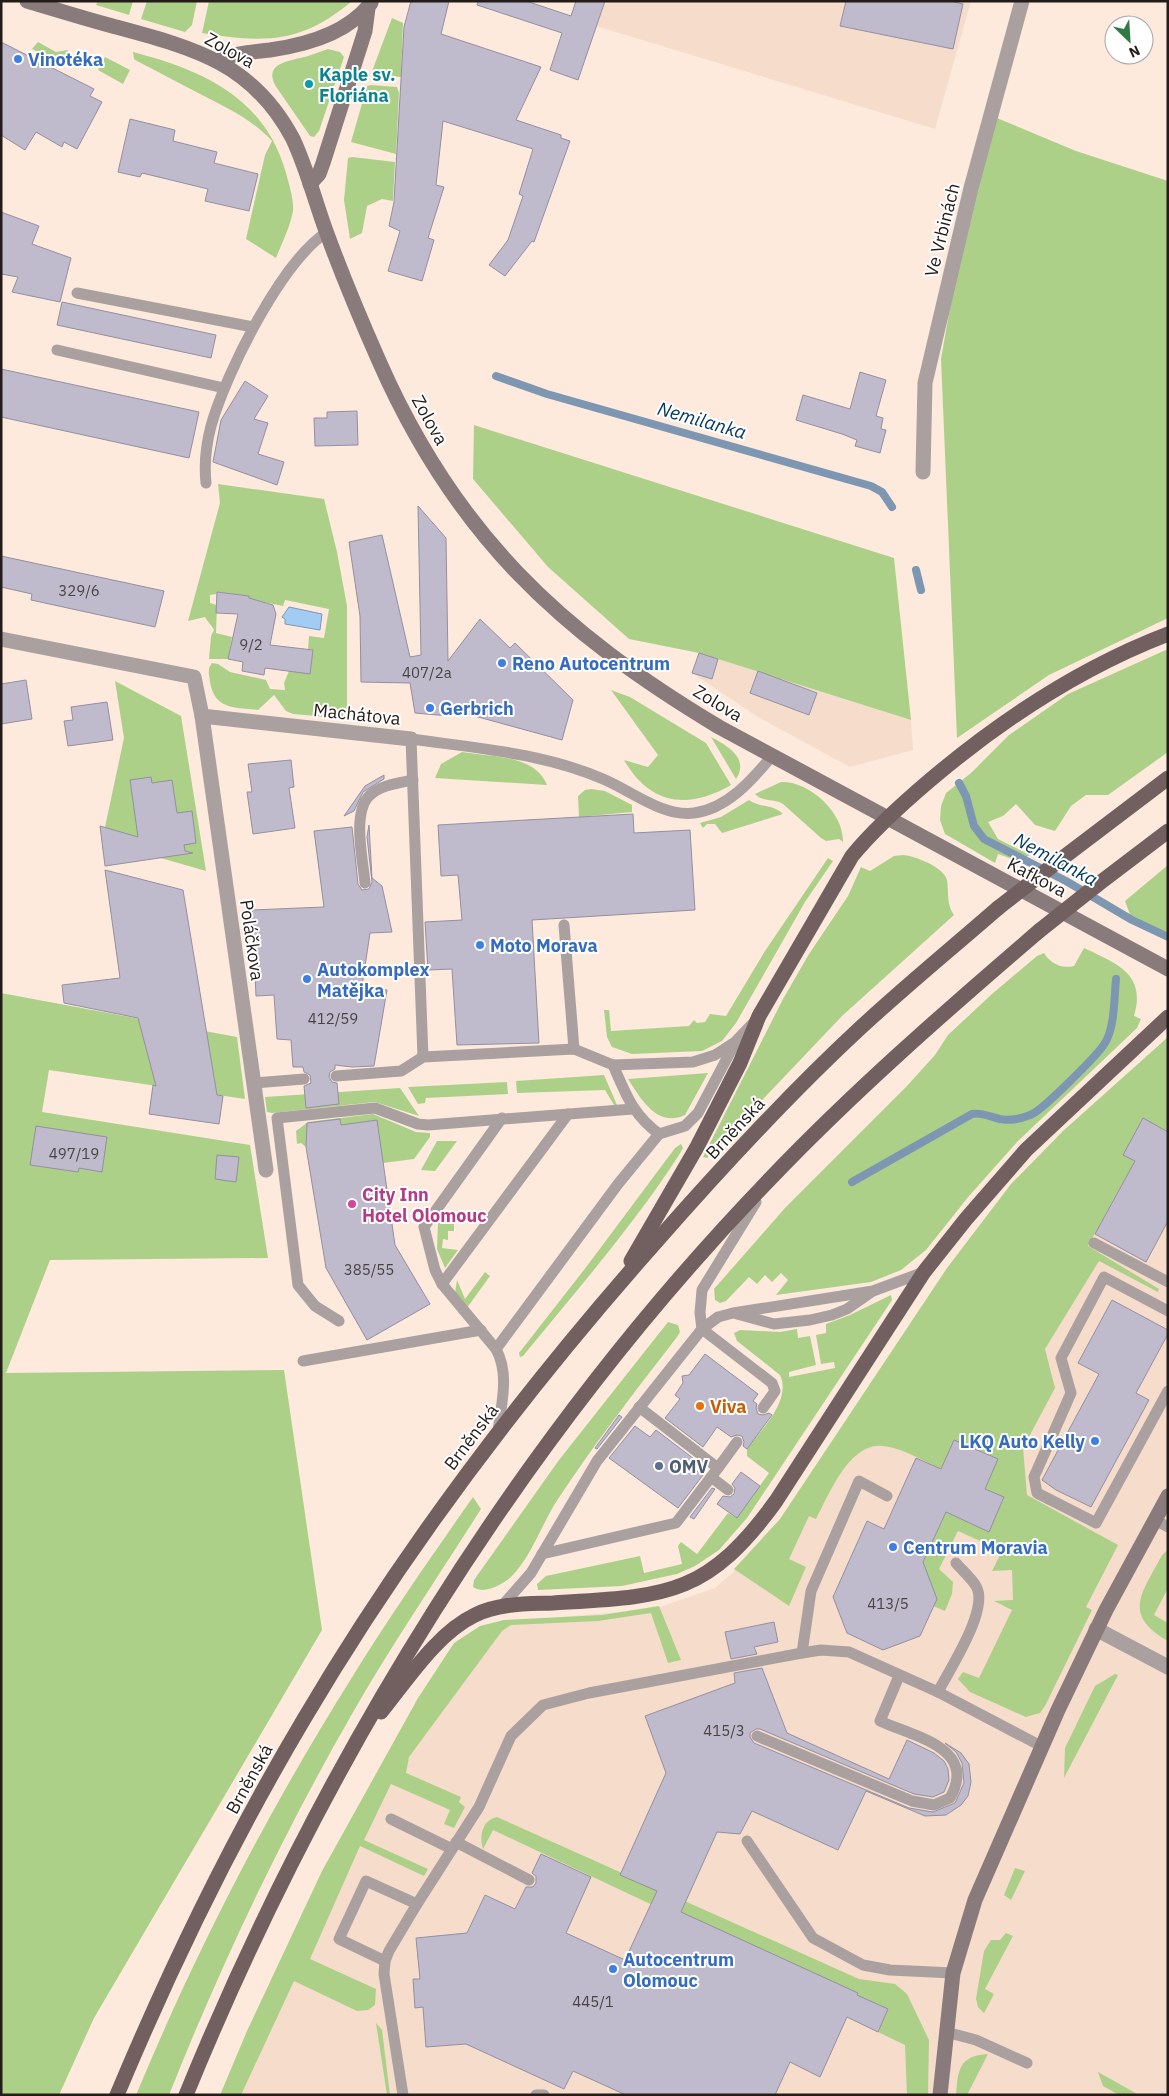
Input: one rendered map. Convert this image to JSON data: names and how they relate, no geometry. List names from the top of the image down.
{
  "streets": {
    "main road": ["Brněnská"],
    "street": [
      "Zolova",
      "Ve Vrbinách",
      "Machátova",
      "Kafkova",
      "Poláčkova"
    ]
  },
  "crossings": [
    ["Zolova", "Machátova"],
    ["Zolova", "Kafkova"],
    ["Machátova", "Poláčkova"]
  ],
  "water": ["Nemilanka"],
  "places": [
    "Vinotéka",
    "Kaple sv. Floriána",
    "Reno Autocentrum",
    "Gerbrich",
    "Moto Morava",
    "Autokomplex Matějka",
    "City Inn Hotel Olomouc",
    "Viva",
    "LKQ Auto Kelly",
    "OMV",
    "Centrum Moravia",
    "Autocentrum Olomouc"
  ],
  "house_numbers": [
    "329/6",
    "9/2",
    "407/2a",
    "412/59",
    "497/19",
    "385/55",
    "413/5",
    "415/3",
    "445/1"
  ],
  "north": "bottom right"
}
